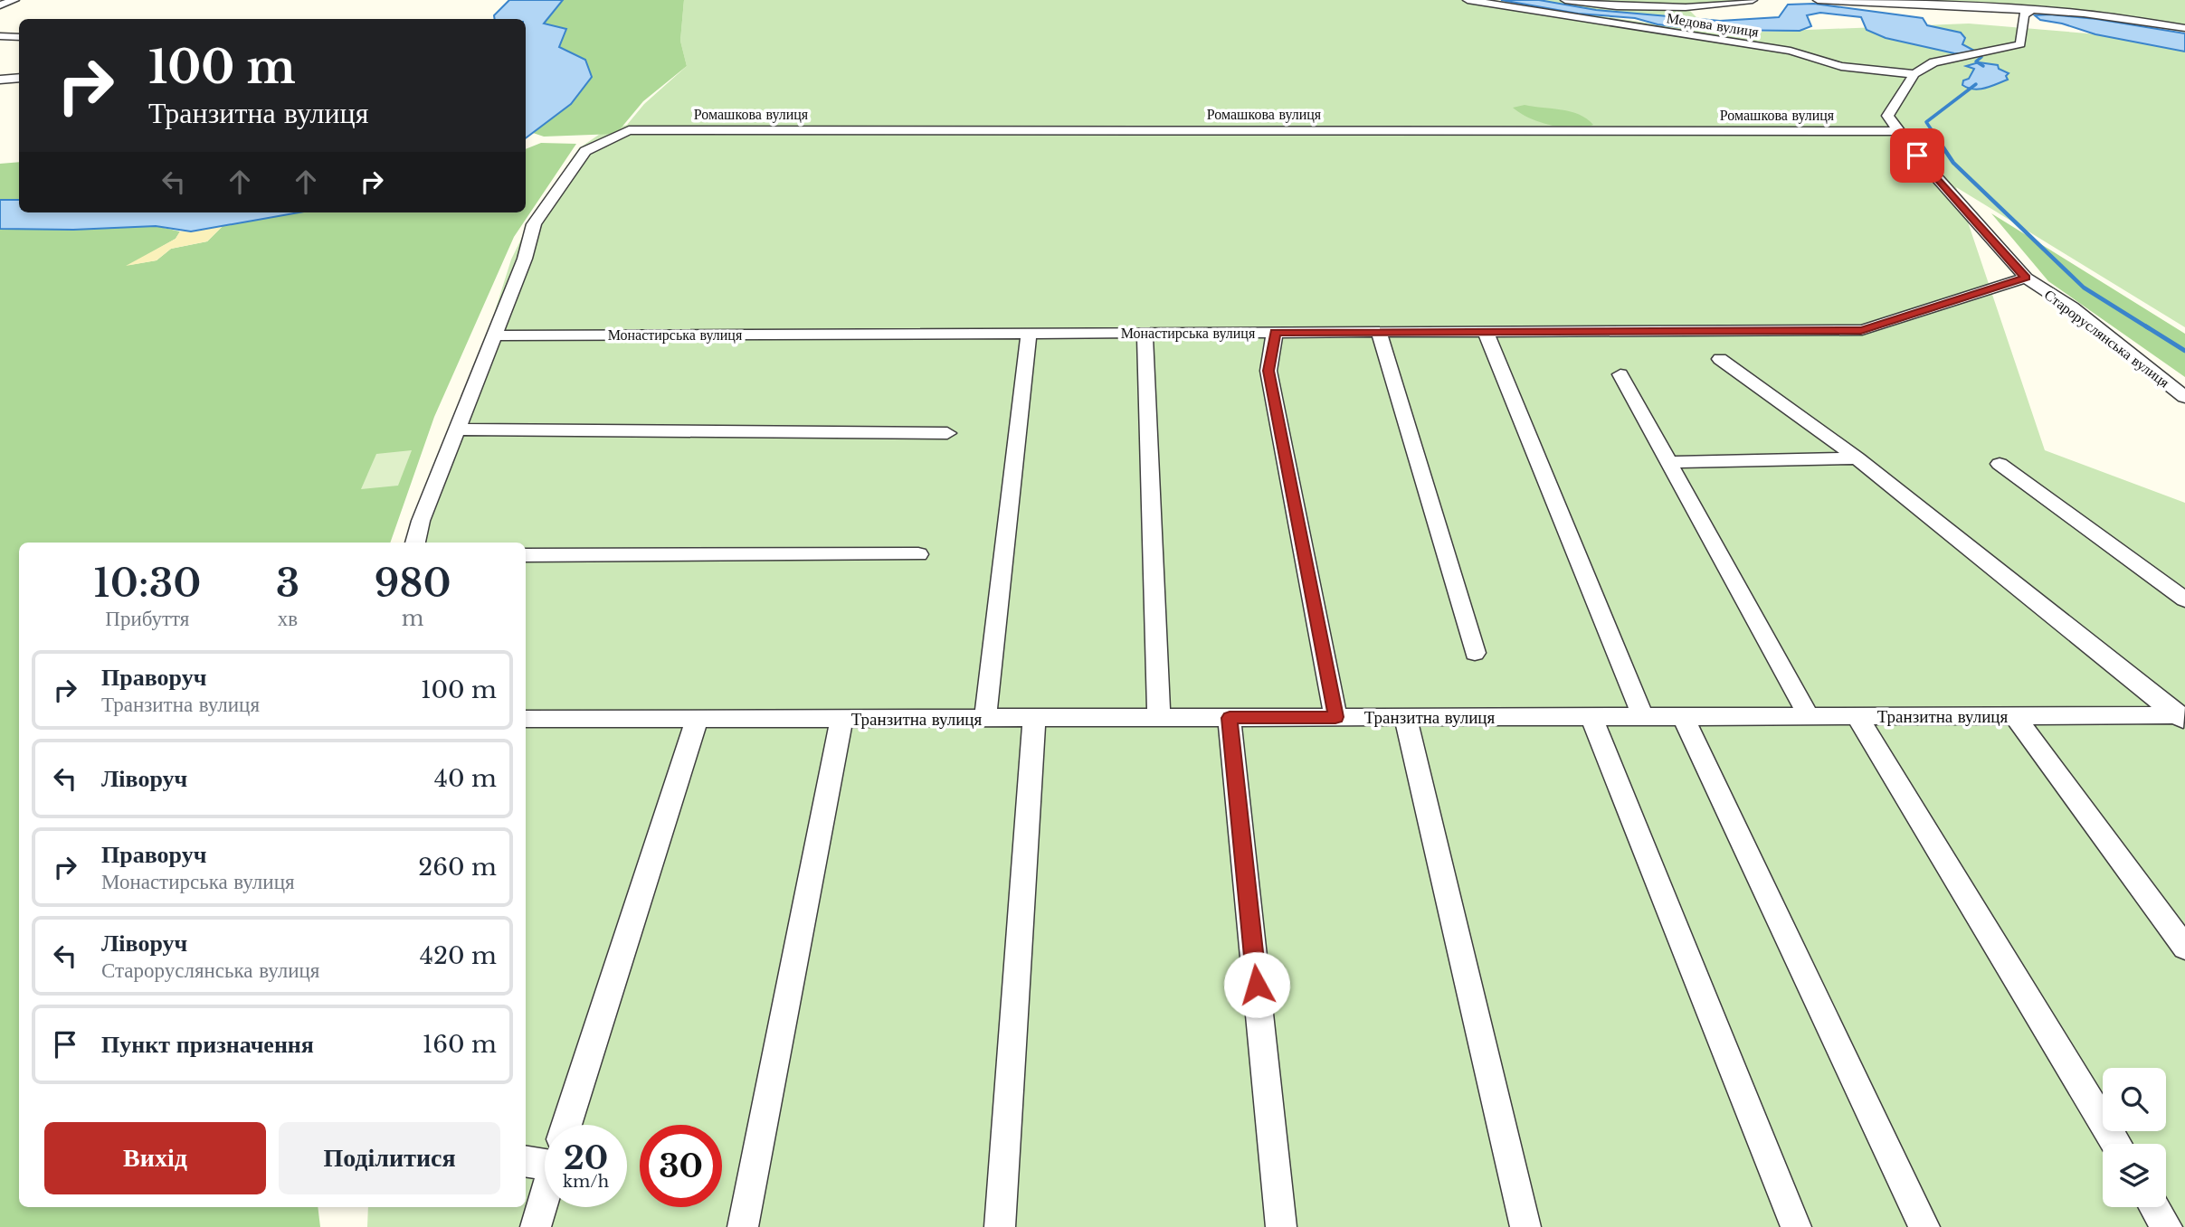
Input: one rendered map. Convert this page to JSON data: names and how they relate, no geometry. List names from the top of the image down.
{
  "streets": {
    "street": [
      "Медова вулиця",
      "Ромашкова вулиця",
      "Монастирська вулиця",
      "Староруслянська вулиця",
      "Транзитна вулиця"
    ]
  },
  "crossings": [
    ["Медова вулиця", "Староруслянська вулиця"],
    ["Ромашкова вулиця", "Монастирська вулиця"],
    ["Ромашкова вулиця", "Староруслянська вулиця"],
    ["Монастирська вулиця", "Староруслянська вулиця"]
  ],
  "page": {
    "turn": ["100 m", "Транзитна вулиця"],
    "eta": [
      "10:30",
      "Прибуття",
      "3",
      "хв",
      "980",
      "m"
    ],
    "list": [
      {
        "name": "Праворуч",
        "note": "Транзитна вулиця",
        "value": "100 m"
      },
      {
        "name": "Ліворуч",
        "value": "40 m"
      },
      {
        "name": "Праворуч",
        "note": "Монастирська вулиця",
        "value": "260 m"
      },
      {
        "name": "Ліворуч",
        "note": "Староруслянська вулиця",
        "value": "420 m"
      },
      {
        "name": "Пункт призначення",
        "value": "160 m"
      }
    ],
    "buttons": ["Вихід", "Поділитися"],
    "speed": "20 km/h",
    "limit": "30"
  }
}
